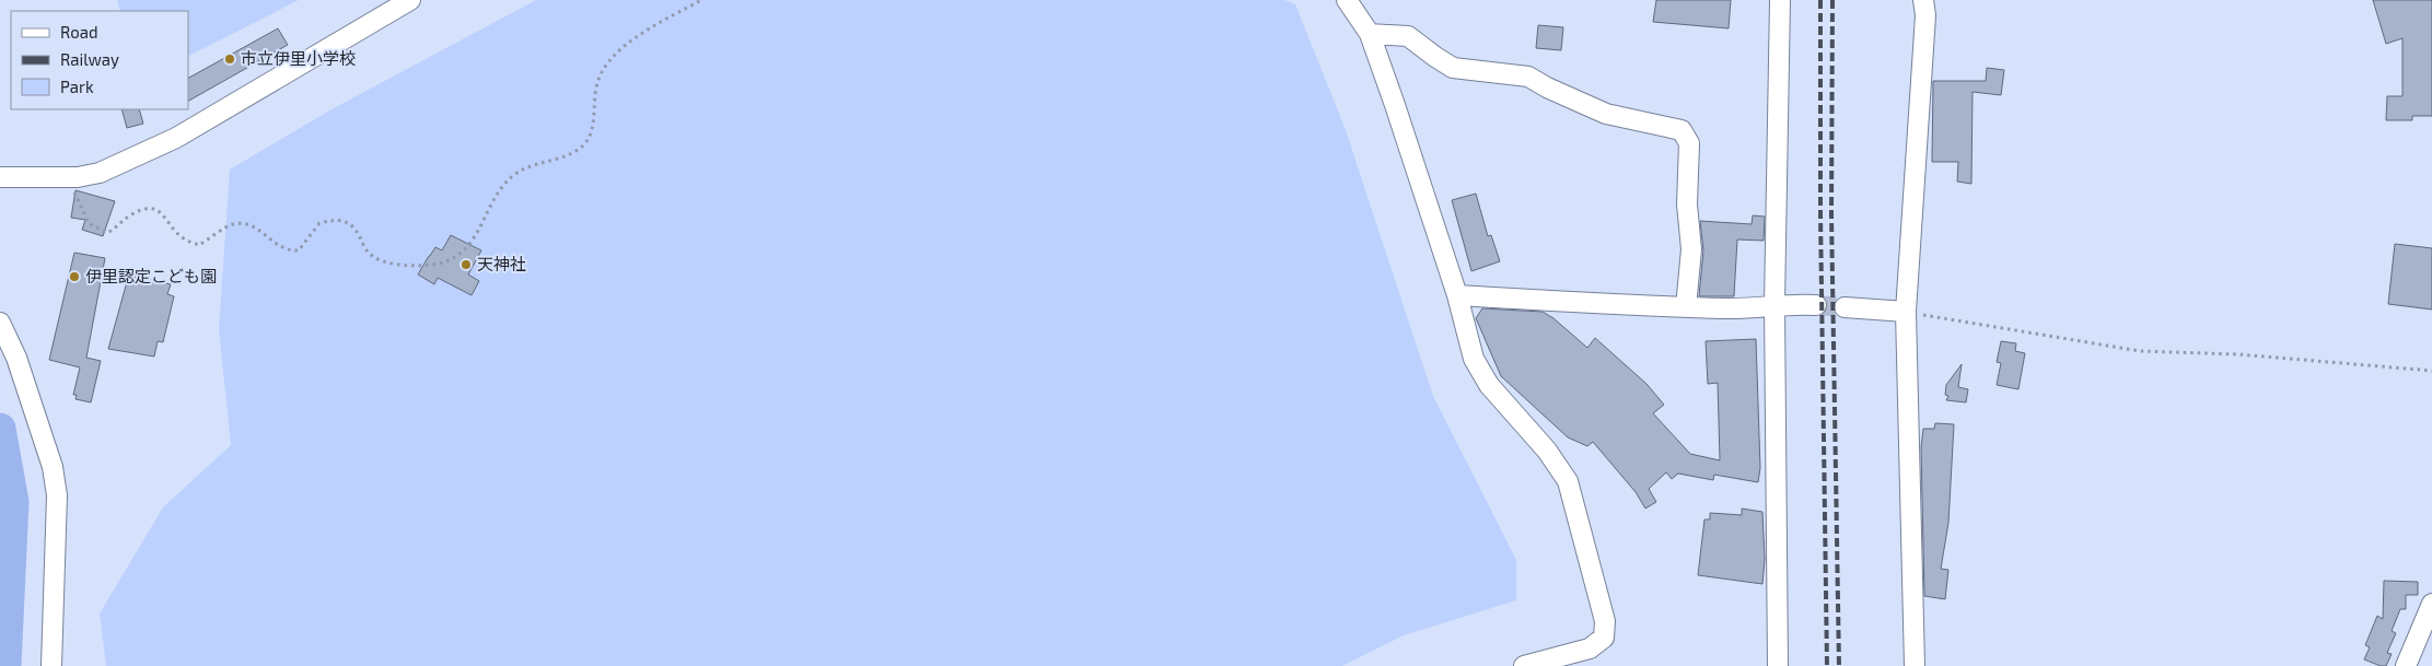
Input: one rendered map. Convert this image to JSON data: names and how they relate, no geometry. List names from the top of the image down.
{
  "places": ["市立伊里小学校", "天神社", "伊里認定こども園"],
  "legend": ["Road", "Railway", "Park"]
}
